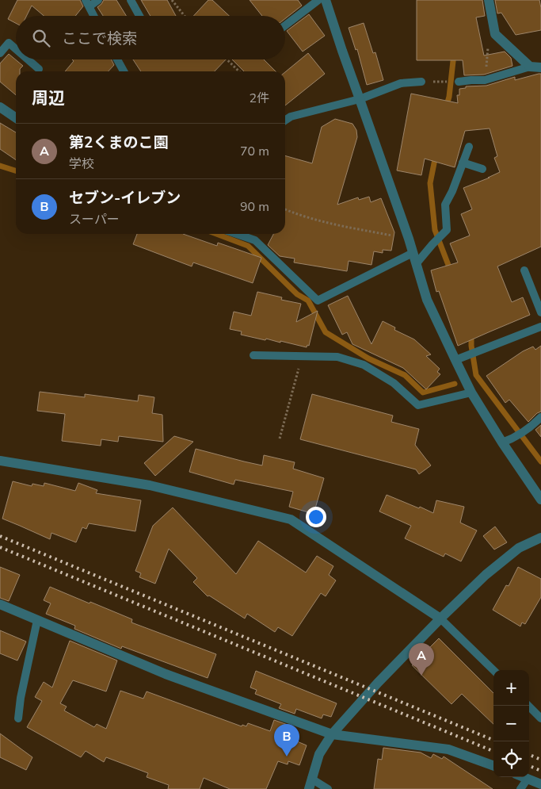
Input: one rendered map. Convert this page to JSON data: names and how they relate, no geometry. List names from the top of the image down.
{
  "page": {
    "search": "ここで検索",
    "heading": ["周辺", "2件"],
    "list": [
      {
        "mark": "A",
        "name": "第2くまのこ園",
        "note": "学校",
        "value": "70 m"
      },
      {
        "mark": "B",
        "name": "セブン-イレブン",
        "note": "スーパー",
        "value": "90 m"
      }
    ],
    "pins": ["A", "B"],
    "map_buttons": ["+", "−"]
  }
}
